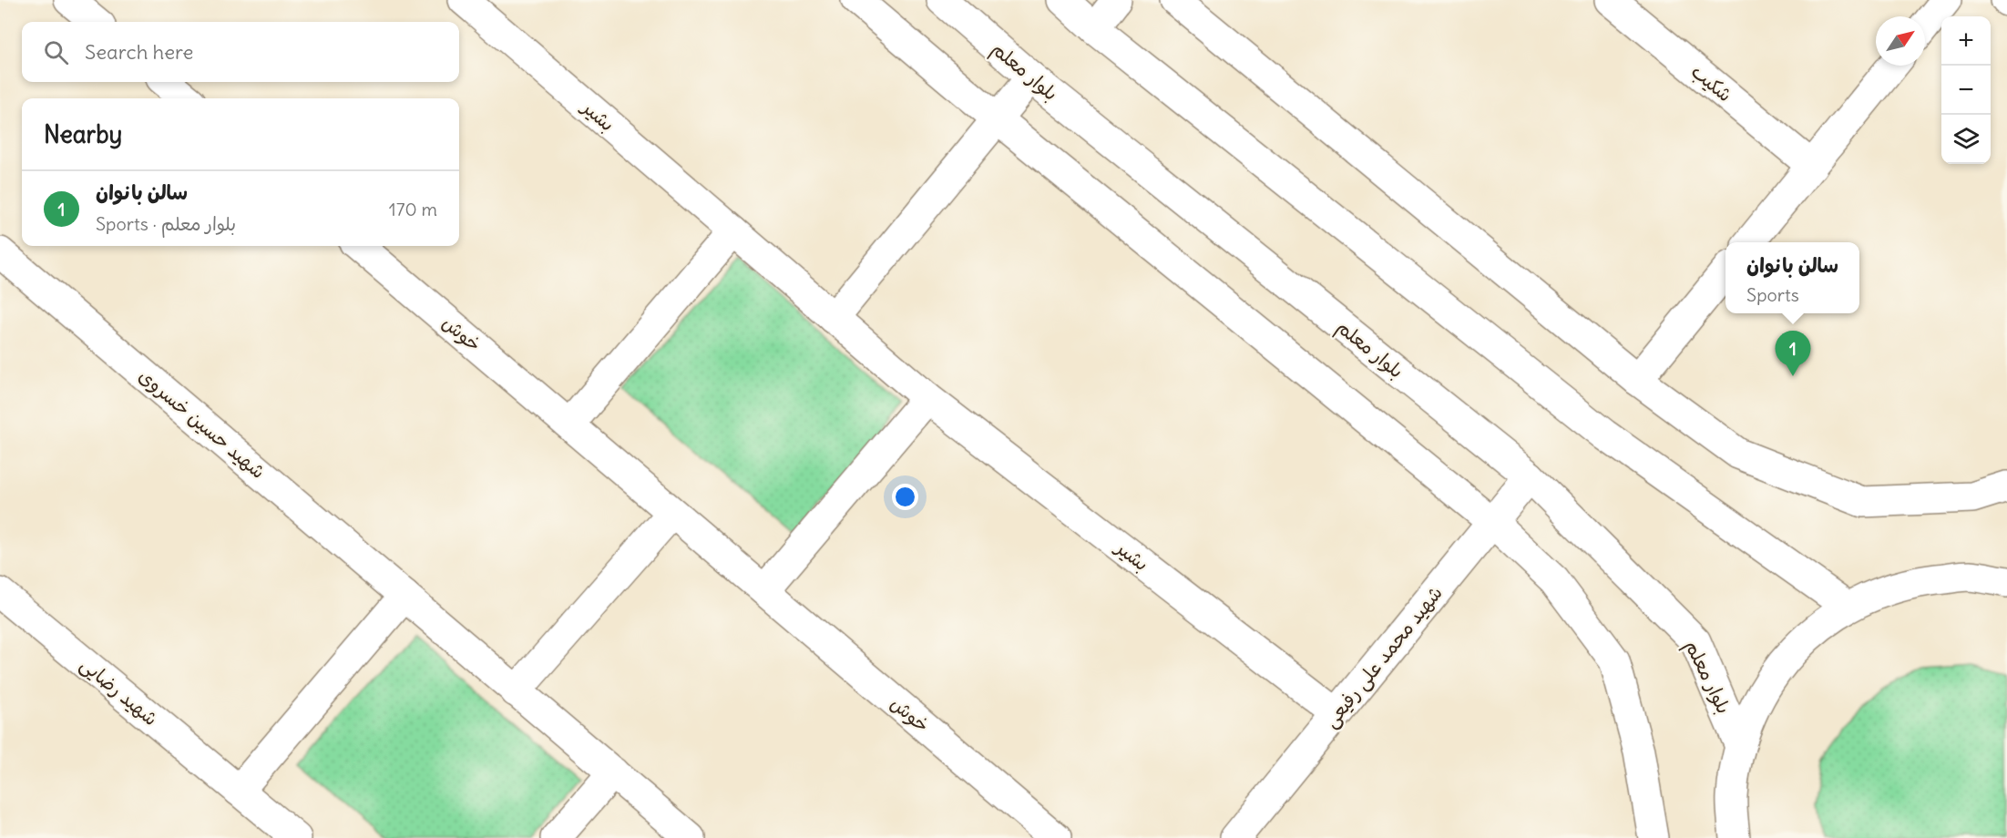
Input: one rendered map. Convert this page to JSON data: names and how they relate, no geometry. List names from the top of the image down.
{
  "streets": {
    "street": [
      "بلوار معلم",
      "شکیب",
      "بشیر",
      "خوش",
      "شهید حسین خسروی",
      "شهید محمد علی رفیعی",
      "شهید رضایی"
    ]
  },
  "crossings": [
    ["بلوار معلم", "شهید محمد علی رفیعی"],
    ["بشیر", "شهید محمد علی رفیعی"]
  ],
  "north": "top right",
  "page": {
    "map_buttons": ["+", "−"],
    "search": "Search here",
    "heading": "Nearby",
    "list": [
      {
        "mark": "1",
        "name": "سالن بانوان",
        "note": "Sports · بلوار معلم",
        "value": "170 m"
      }
    ],
    "popup": ["سالن بانوان", "Sports"],
    "pins": "1"
  }
}
